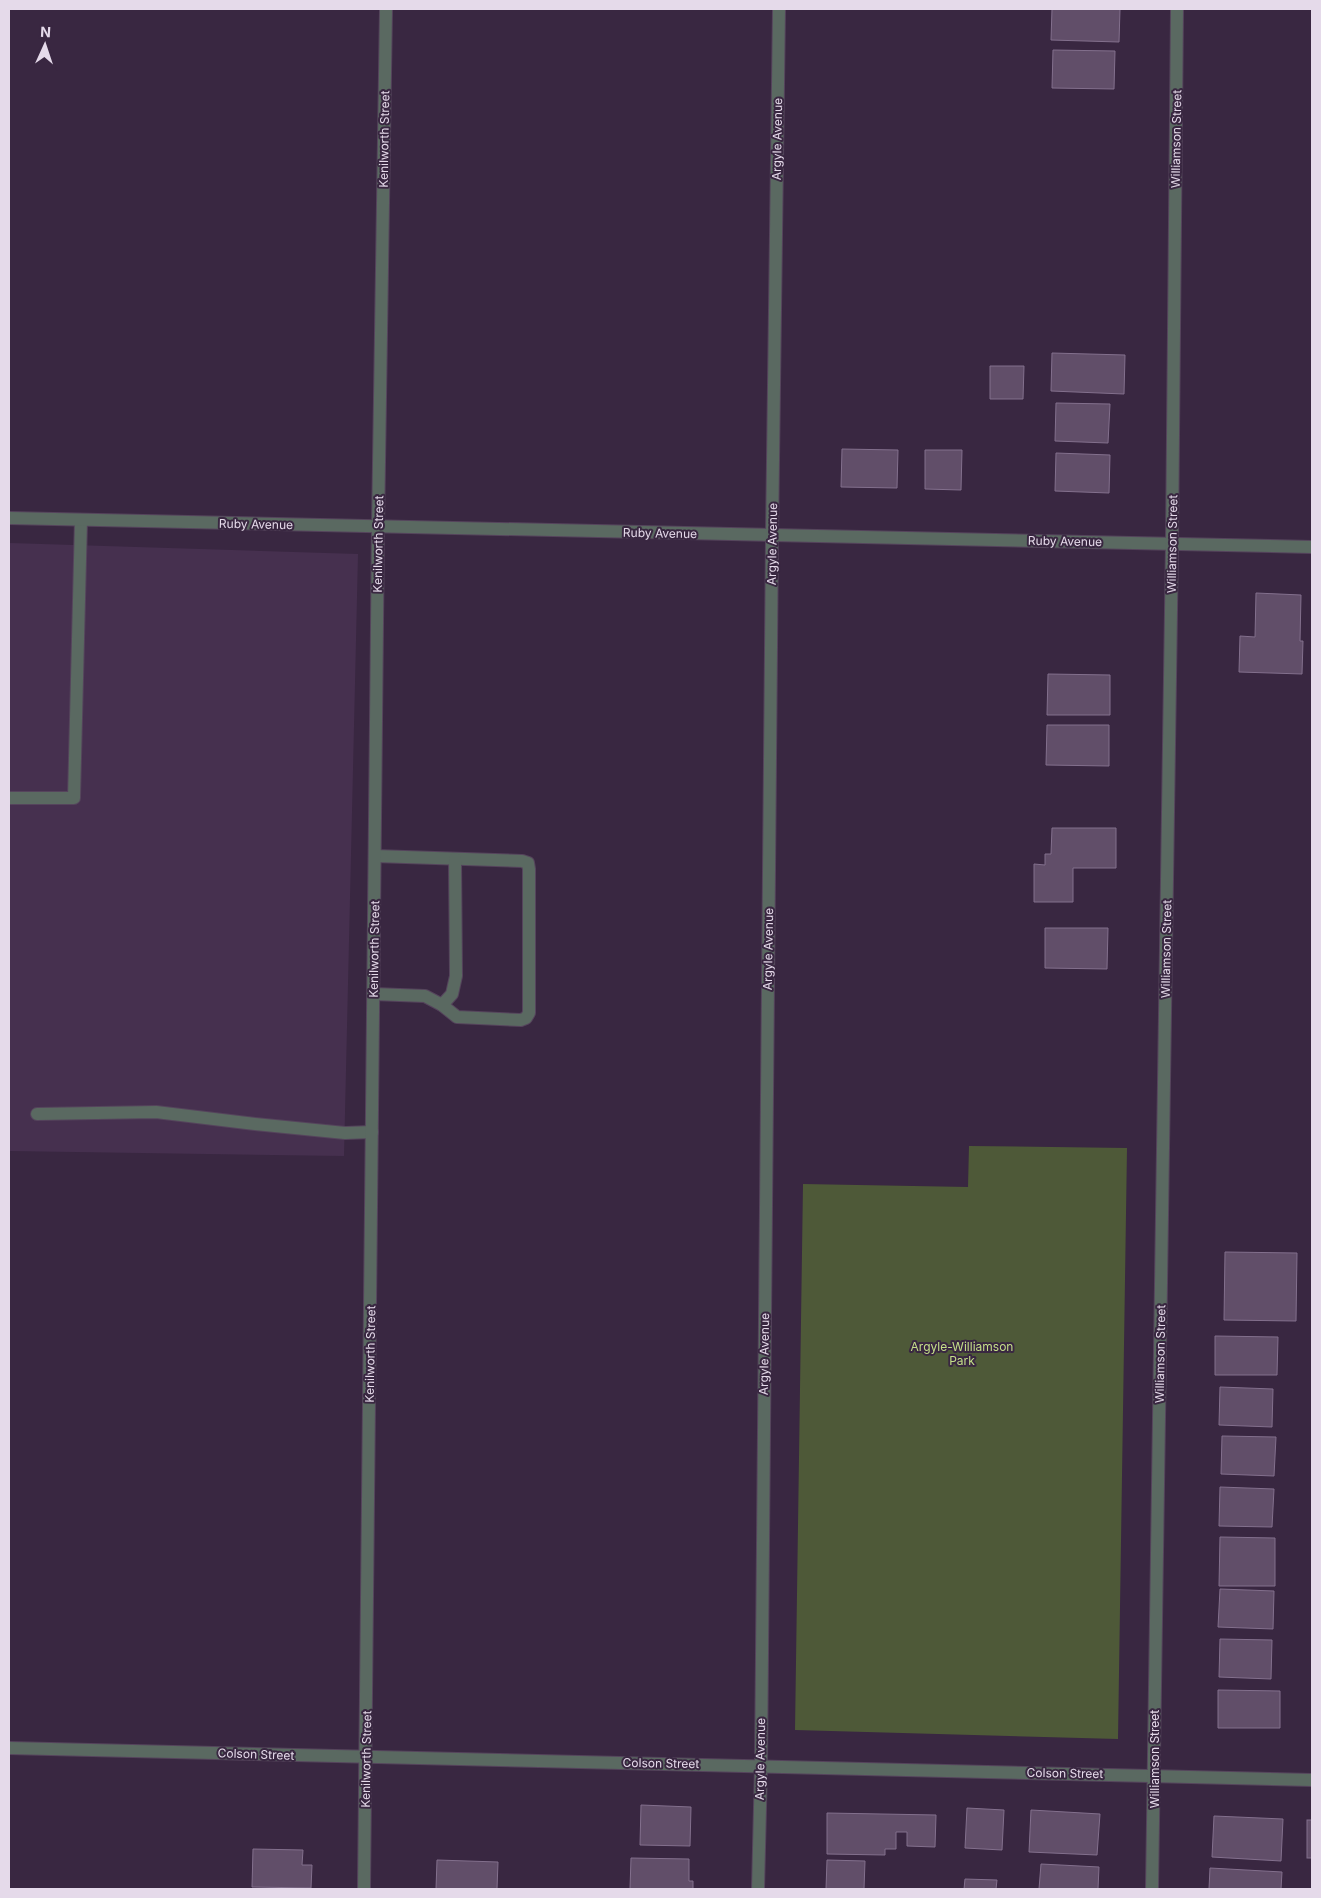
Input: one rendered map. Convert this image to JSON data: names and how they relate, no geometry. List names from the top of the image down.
{
  "streets": {
    "street": [
      "Kenilworth Street",
      "Argyle Avenue",
      "Williamson Street",
      "Ruby Avenue",
      "Colson Street"
    ]
  },
  "crossings": [
    ["Kenilworth Street", "Ruby Avenue"],
    ["Kenilworth Street", "Colson Street"],
    ["Argyle Avenue", "Ruby Avenue"],
    ["Argyle Avenue", "Colson Street"],
    ["Williamson Street", "Ruby Avenue"],
    ["Williamson Street", "Colson Street"]
  ],
  "parks": ["Argyle-Williamson Park"],
  "north": "top"
}
